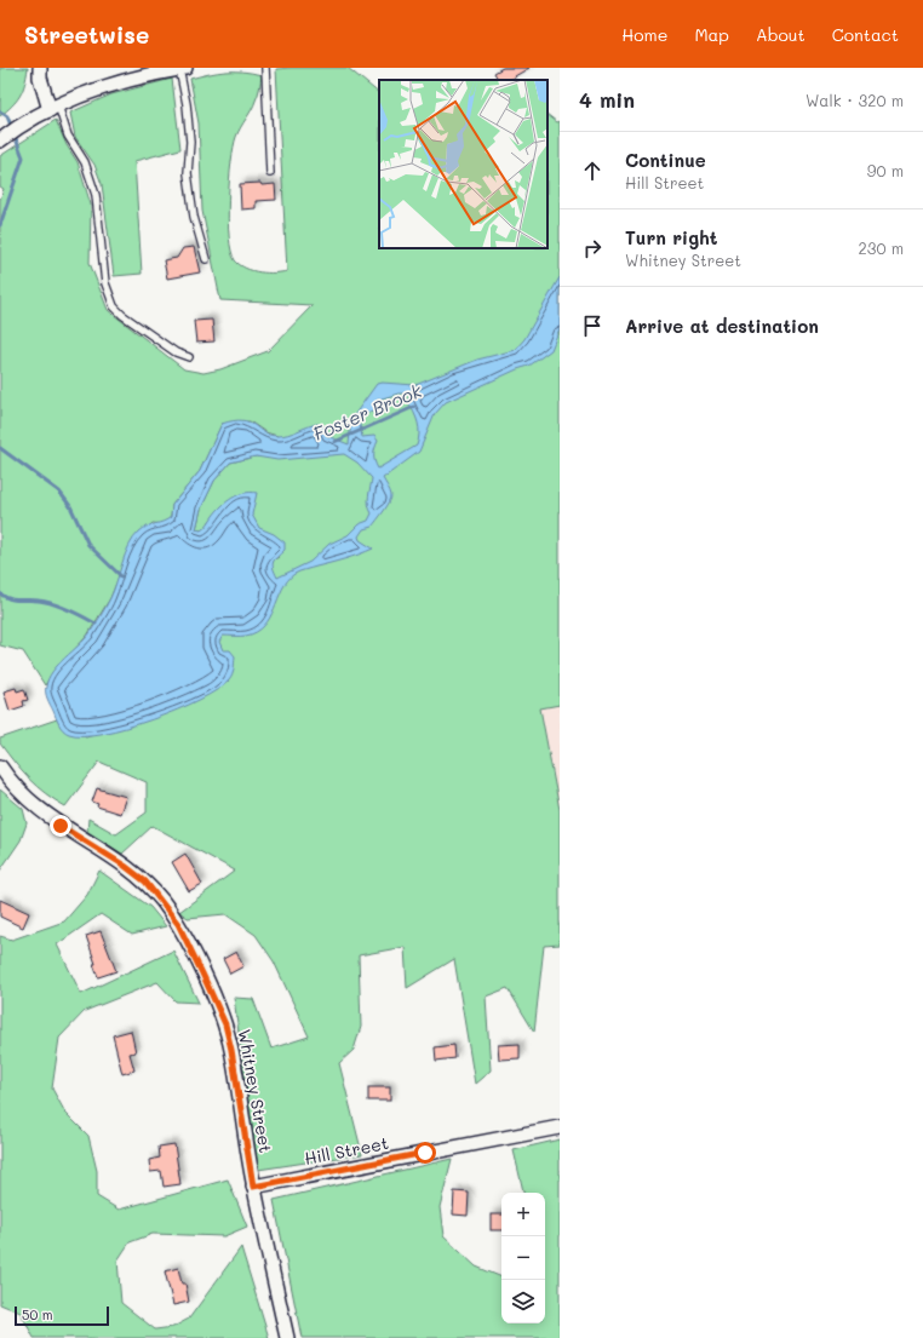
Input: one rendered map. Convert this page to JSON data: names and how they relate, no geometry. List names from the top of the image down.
{
  "streets": {
    "street": ["Whitney Street", "Hill Street"]
  },
  "crossings": [
    ["Whitney Street", "Hill Street"]
  ],
  "water": ["Foster Brook"],
  "scale_bar": "50 m",
  "page": {
    "header": "Streetwise",
    "nav": [
      "Home",
      "Map",
      "About",
      "Contact"
    ],
    "heading": ["4 min", "Walk · 320 m"],
    "list": [
      ["Continue", "Hill Street", "90 m"],
      ["Turn right", "Whitney Street", "230 m"],
      "Arrive at destination"
    ],
    "map_buttons": ["+", "−"],
    "scale": "50 m"
  }
}
